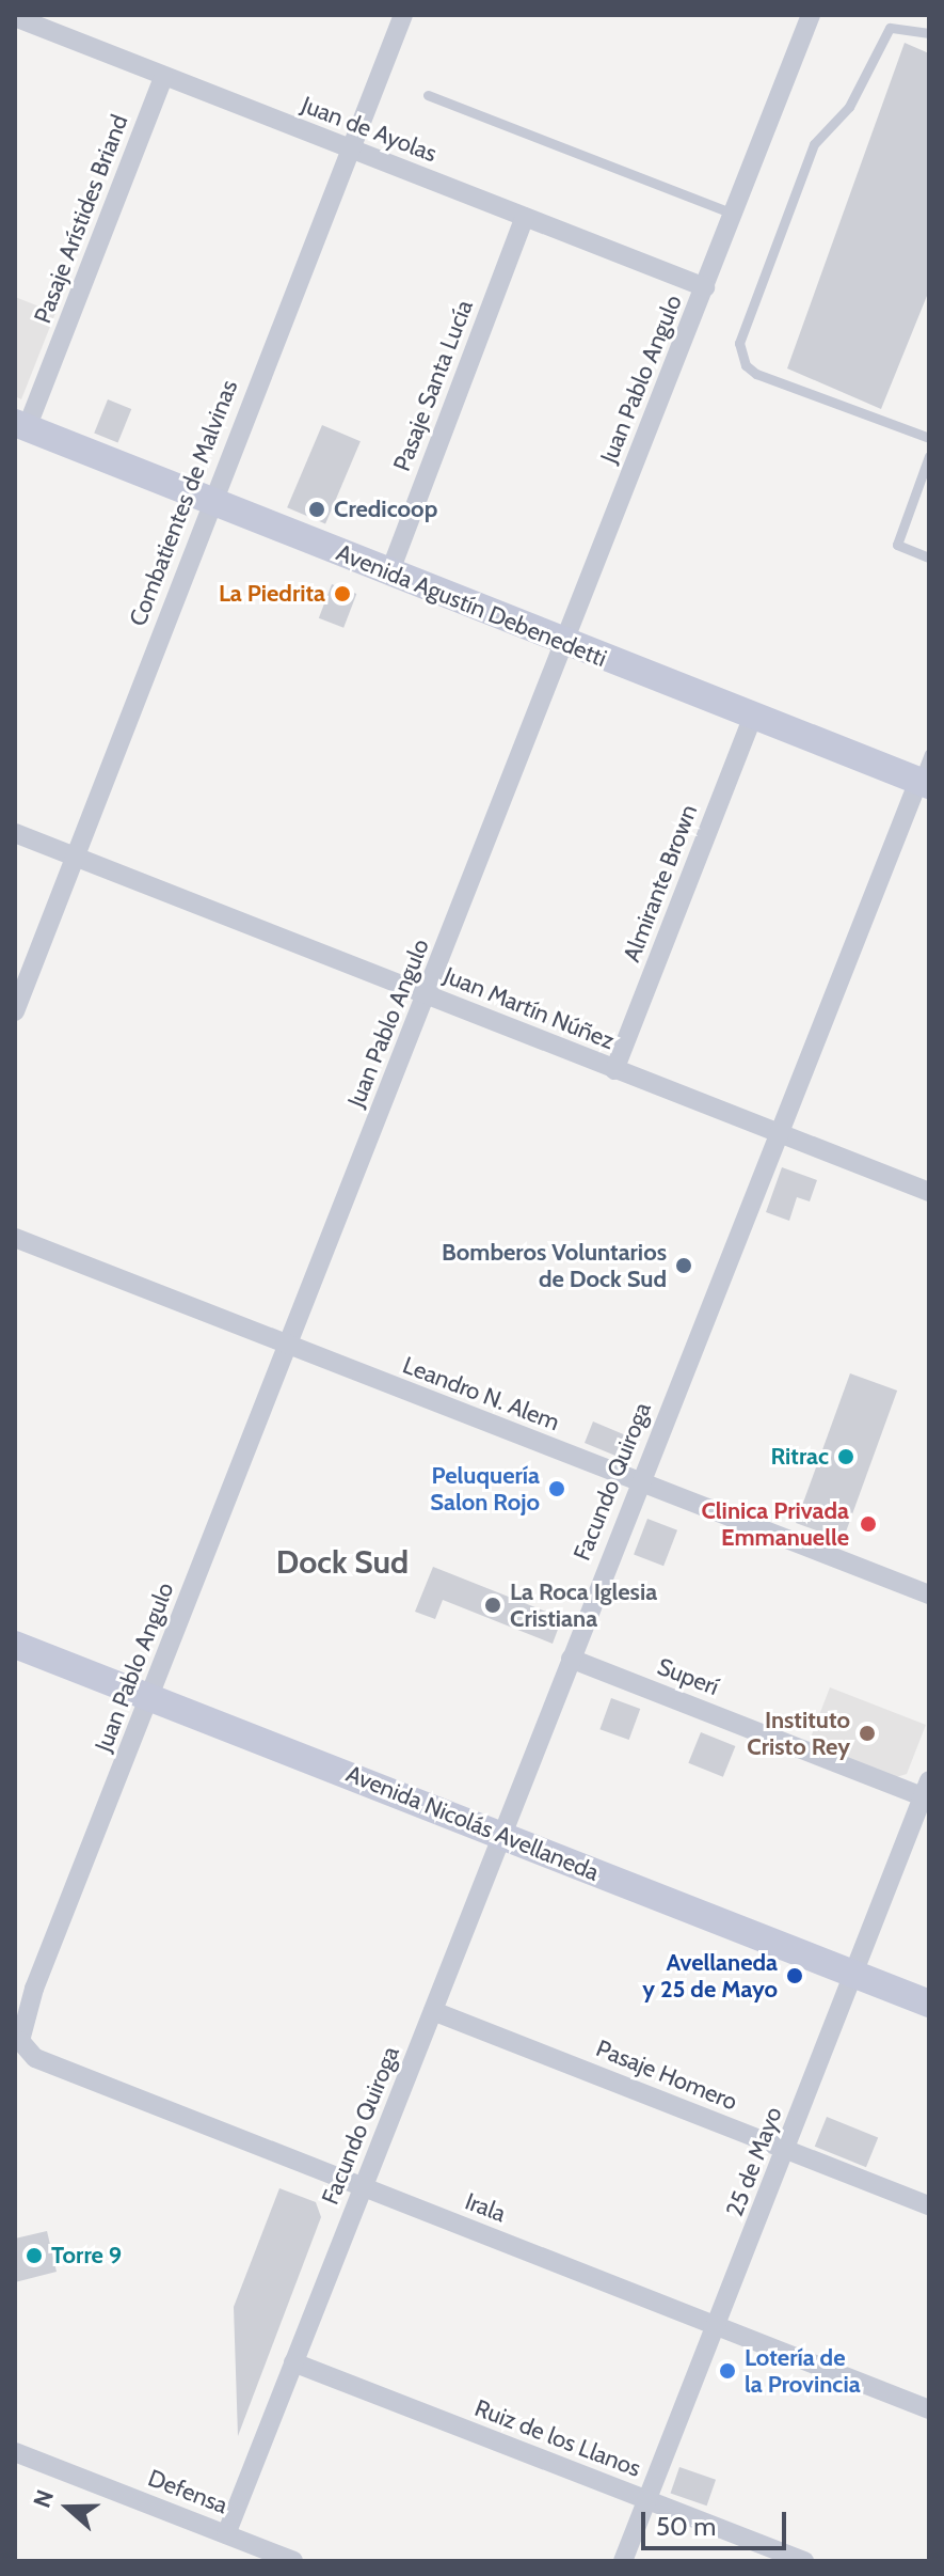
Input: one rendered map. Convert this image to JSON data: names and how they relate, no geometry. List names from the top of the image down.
{
  "streets": {
    "main road": ["Avenida Agustín Debenedetti", "Avenida Nicolás Avellaneda"],
    "street": [
      "Juan de Ayolas",
      "Pasaje Arístides Briand",
      "Juan Pablo Angulo",
      "Pasaje Santa Lucía",
      "Combatientes de Malvinas",
      "Almirante Brown",
      "Juan Martín Núñez",
      "Leandro N. Alem",
      "Facundo Quiroga",
      "Superí",
      "Pasaje Homero",
      "25 de Mayo",
      "Irala",
      "Ruiz de los Llanos",
      "Defensa"
    ]
  },
  "crossings": [
    ["Juan de Ayolas", "Pasaje Arístides Briand"],
    ["Juan de Ayolas", "Juan Pablo Angulo"],
    ["Juan de Ayolas", "Pasaje Santa Lucía"],
    ["Juan de Ayolas", "Combatientes de Malvinas"],
    ["Pasaje Arístides Briand", "Avenida Agustín Debenedetti"],
    ["Juan Pablo Angulo", "Avenida Agustín Debenedetti"],
    ["Juan Pablo Angulo", "Juan Martín Núñez"],
    ["Juan Pablo Angulo", "Leandro N. Alem"],
    ["Juan Pablo Angulo", "Avenida Nicolás Avellaneda"],
    ["Juan Pablo Angulo", "Irala"],
    ["Pasaje Santa Lucía", "Avenida Agustín Debenedetti"],
    ["Combatientes de Malvinas", "Avenida Agustín Debenedetti"],
    ["Combatientes de Malvinas", "Juan Martín Núñez"],
    ["Avenida Agustín Debenedetti", "Almirante Brown"],
    ["Avenida Agustín Debenedetti", "Facundo Quiroga"],
    ["Almirante Brown", "Juan Martín Núñez"],
    ["Juan Martín Núñez", "Facundo Quiroga"],
    ["Leandro N. Alem", "Facundo Quiroga"],
    ["Facundo Quiroga", "Superí"],
    ["Facundo Quiroga", "Avenida Nicolás Avellaneda"],
    ["Facundo Quiroga", "Pasaje Homero"],
    ["Facundo Quiroga", "Irala"],
    ["Facundo Quiroga", "Ruiz de los Llanos"],
    ["Facundo Quiroga", "Defensa"],
    ["Superí", "25 de Mayo"],
    ["Avenida Nicolás Avellaneda", "25 de Mayo"],
    ["Pasaje Homero", "25 de Mayo"],
    ["25 de Mayo", "Irala"],
    ["25 de Mayo", "Ruiz de los Llanos"]
  ],
  "districts": ["Dock Sud"],
  "places": [
    "Credicoop",
    "La Piedrita",
    "Bomberos Voluntarios de Dock Sud",
    "Ritrac",
    "Peluquería Salon Rojo",
    "Clinica Privada Emmanuelle",
    "La Roca Iglesia Cristiana",
    "Instituto Cristo Rey",
    "Avellaneda y 25 de Mayo",
    "Torre 9",
    "Lotería de la Provincia"
  ],
  "scale_bar": "50 m",
  "north": "left"
}
